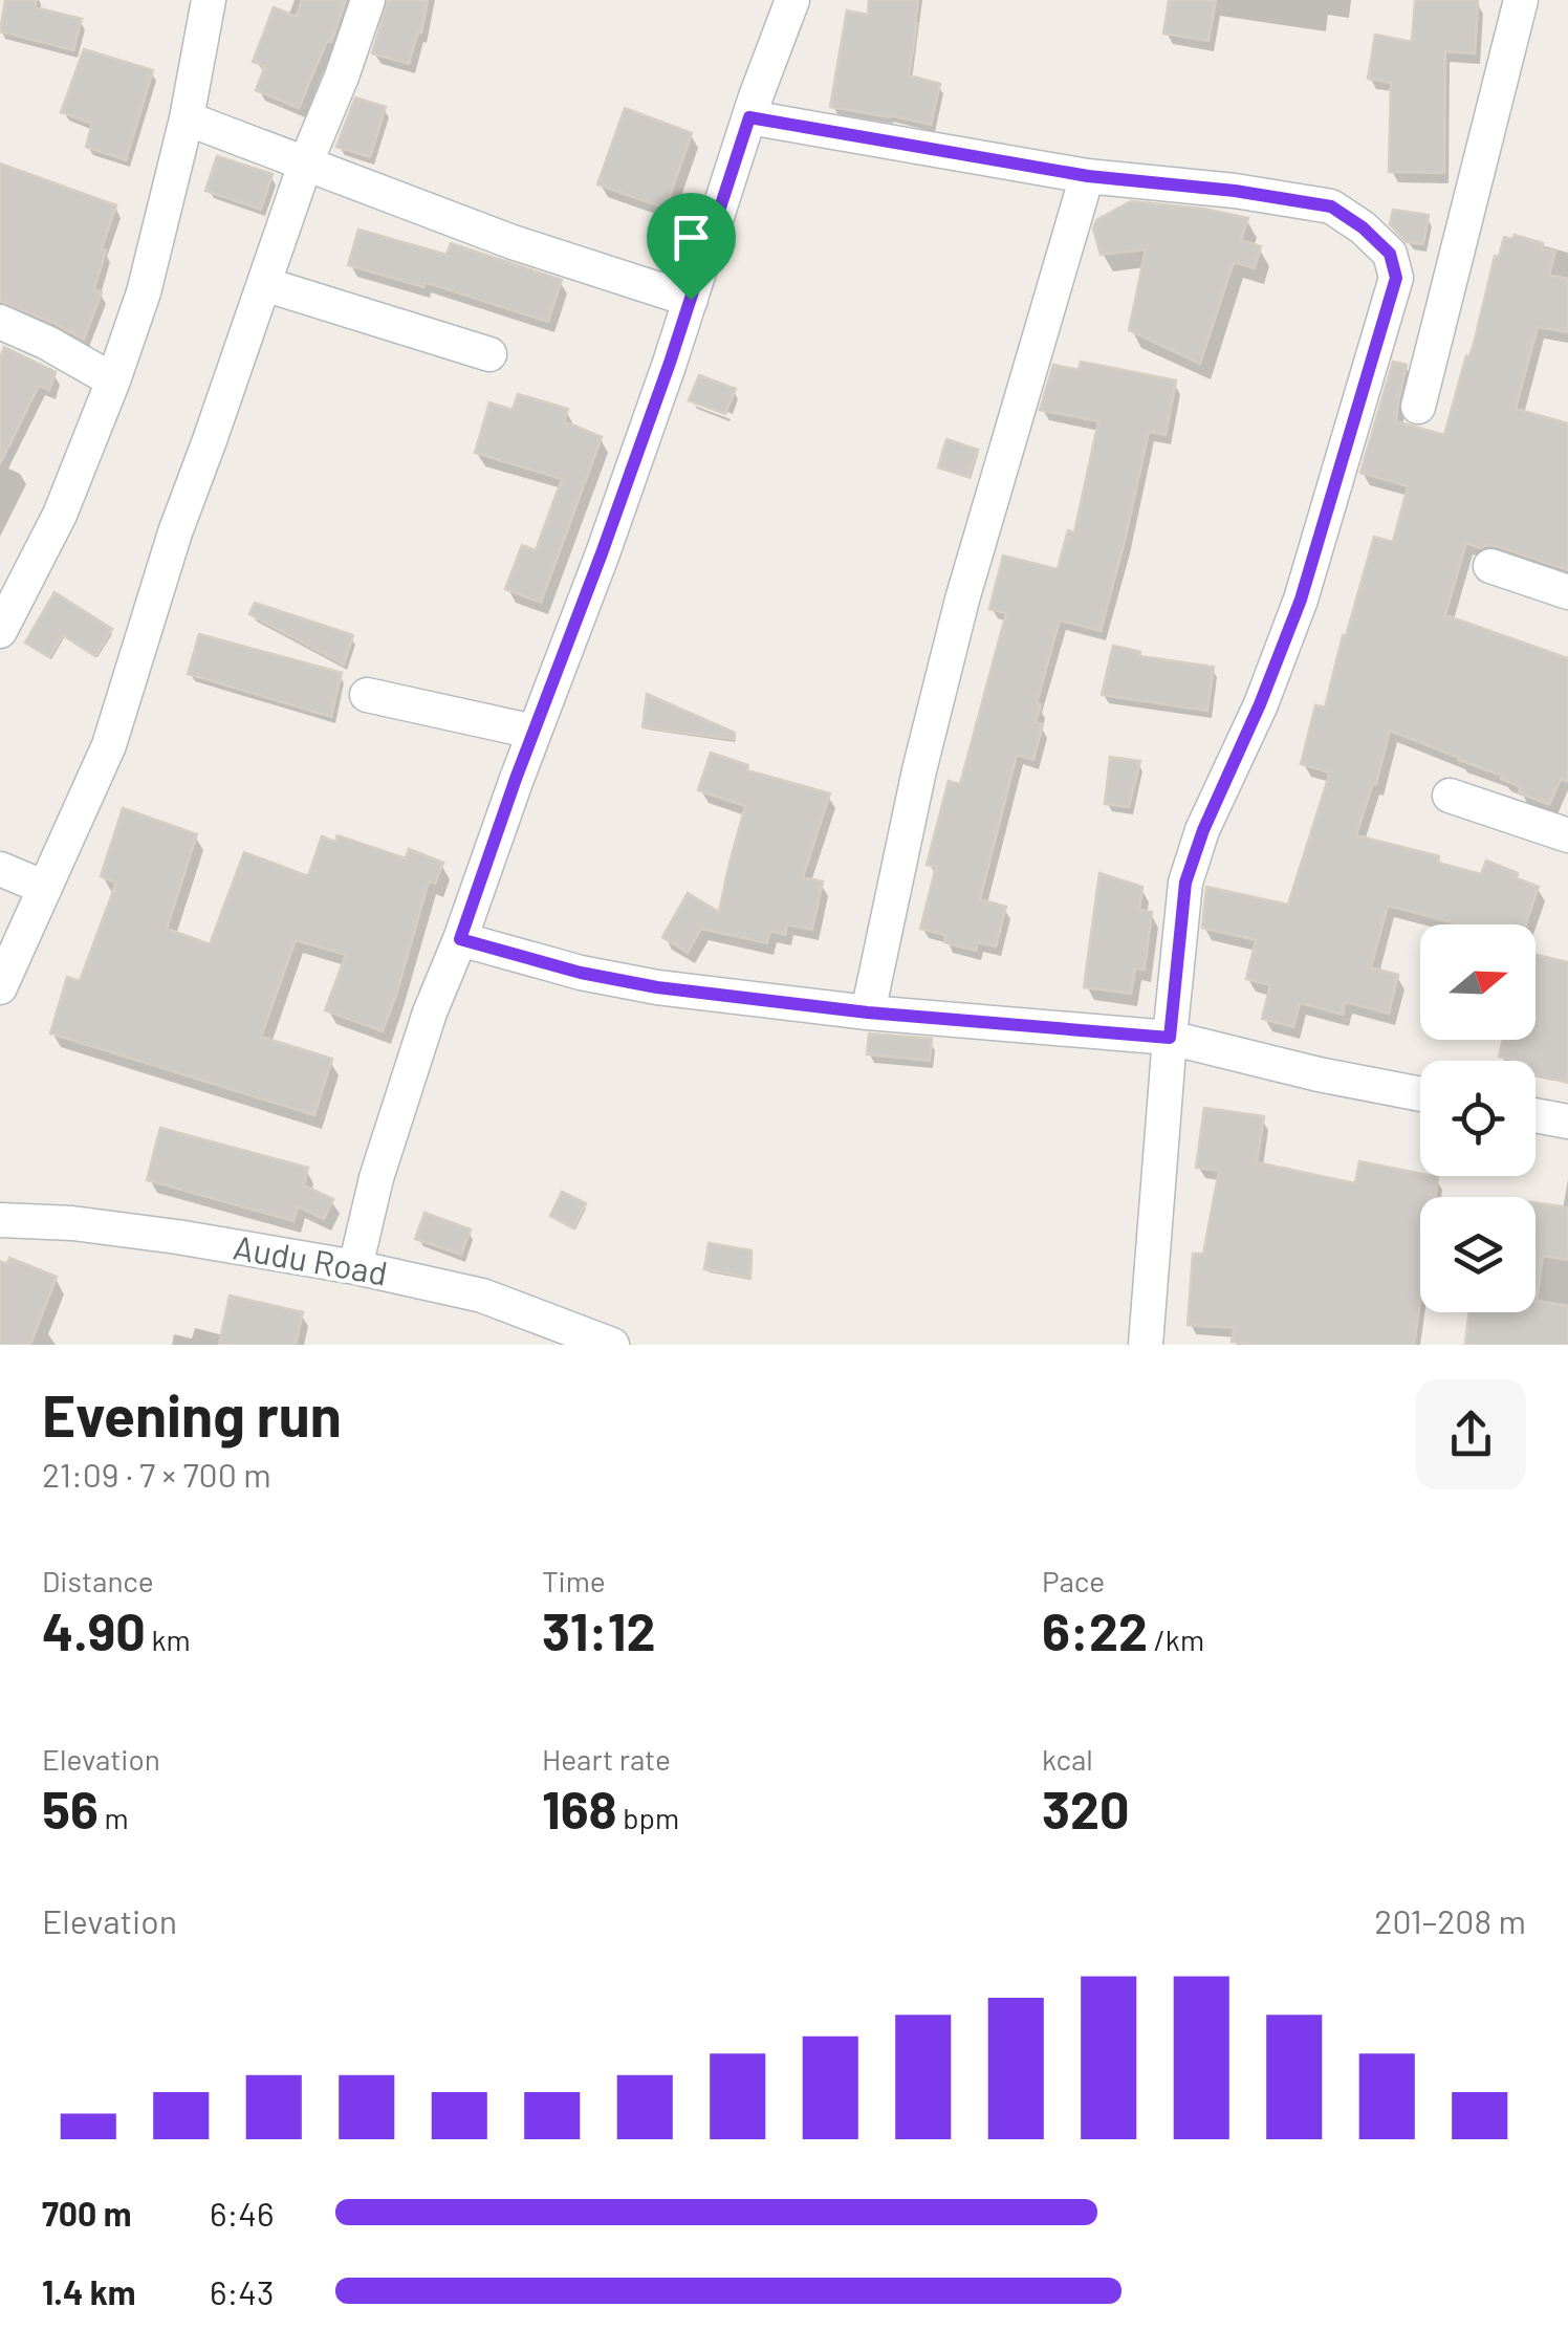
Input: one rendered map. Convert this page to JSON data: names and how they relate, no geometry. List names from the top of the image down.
{
  "streets": {
    "street": ["Audu Road"]
  },
  "north": "right",
  "page": {
    "heading": ["Evening run", "21:09 · 7 × 700 m"],
    "stats": [
      ["Distance", "4.90 km"],
      ["Time", "31:12"],
      ["Pace", "6:22 /km"],
      ["Elevation", "56 m"],
      ["Heart rate", "168 bpm"],
      ["kcal", "320"]
    ],
    "chart": ["Elevation", "201–208 m"],
    "list": [
      {
        "name": "700 m",
        "note": "6:46"
      },
      {
        "name": "1.4 km",
        "note": "6:43"
      }
    ]
  }
}
